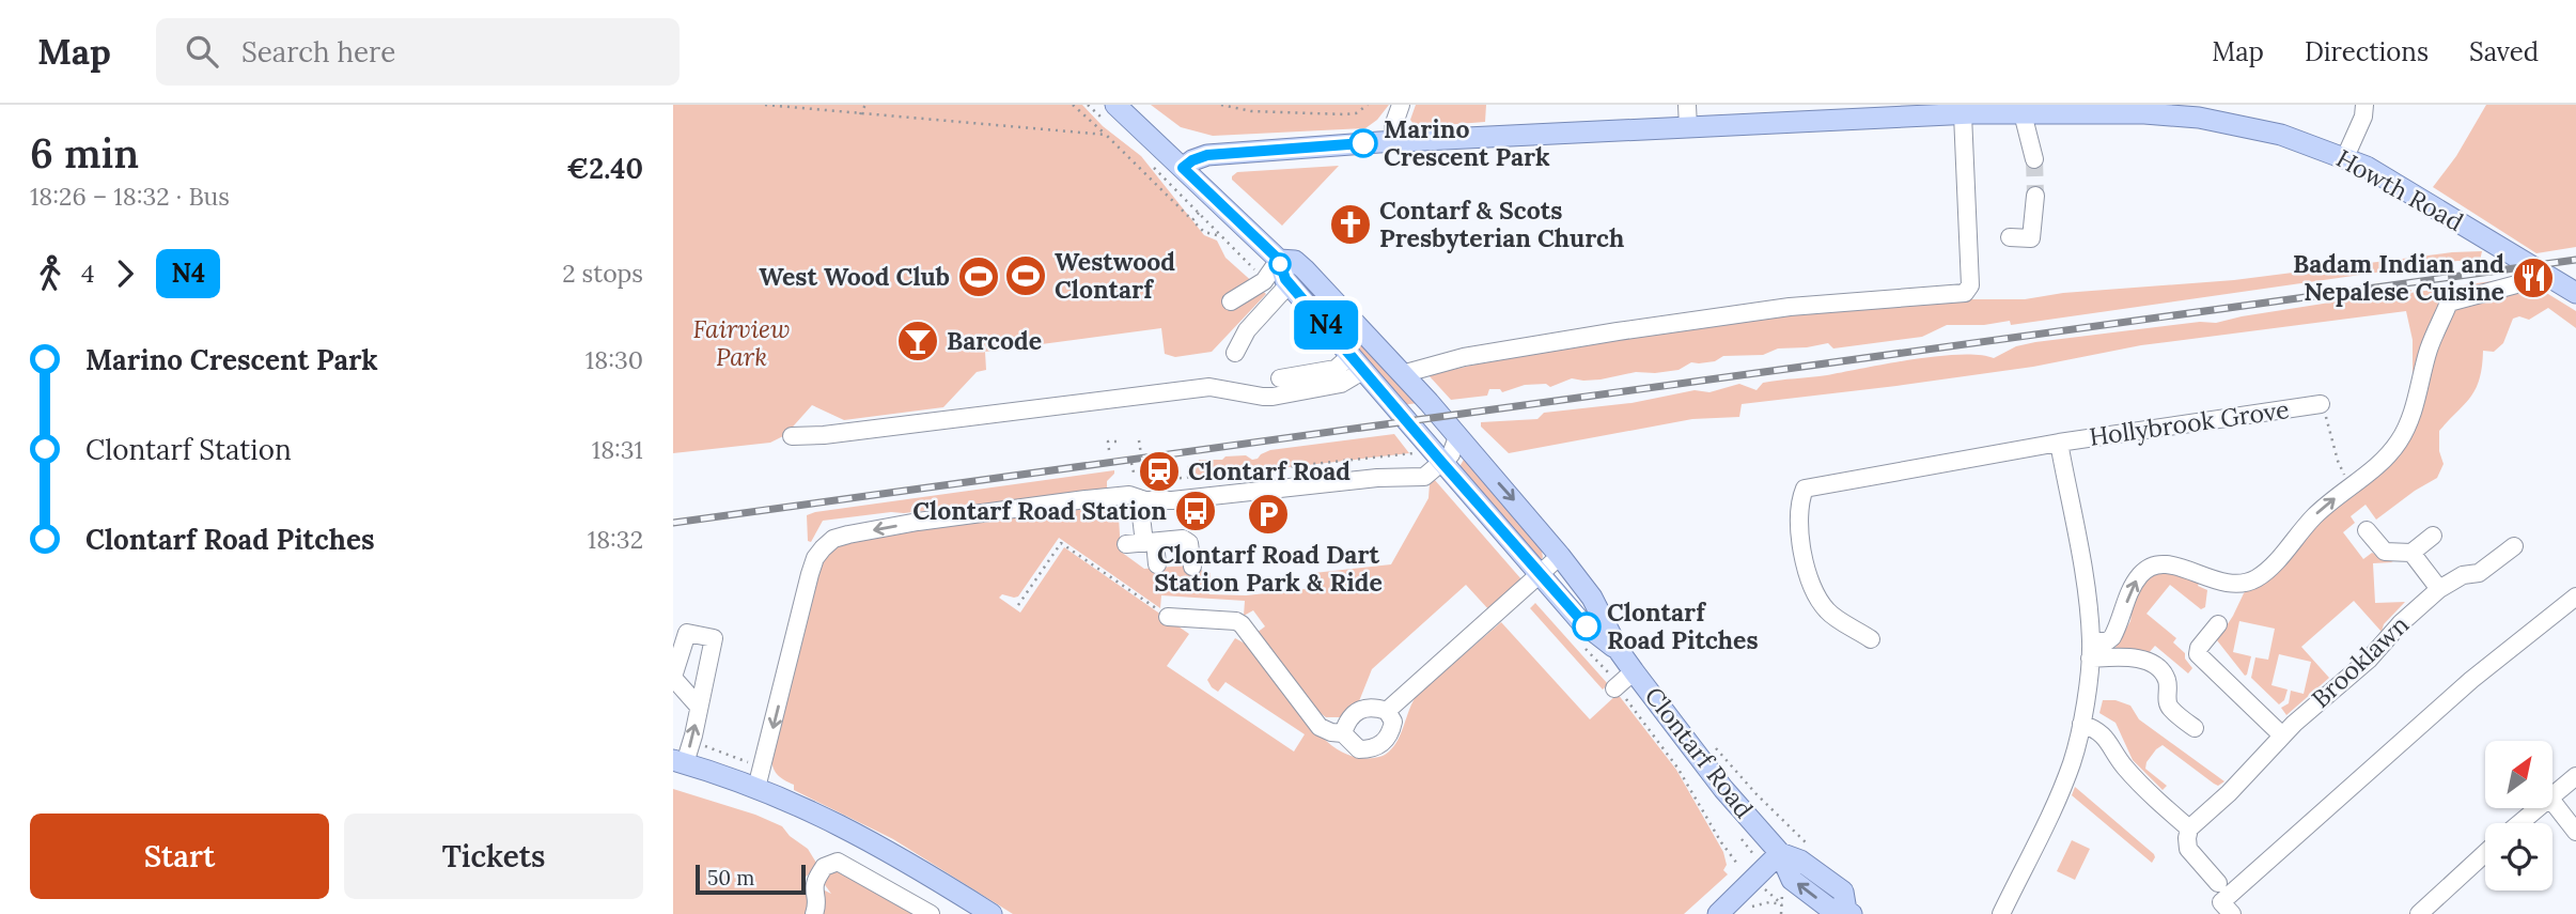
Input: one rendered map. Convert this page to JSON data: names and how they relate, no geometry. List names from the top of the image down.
{
  "streets": {
    "main road": ["Howth Road", "Clontarf Road"],
    "street": ["Hollybrook Grove", "Brooklawn"]
  },
  "crossings": [
    ["Howth Road", "Clontarf Road"]
  ],
  "parks": ["Fairview Park"],
  "places": {
    "other": ["Marino Crescent Park", "Clontarf Road Pitches"],
    "church": ["Contarf & Scots Presbyterian Church"],
    "sports": ["Westwood Clontarf", "West Wood Club"],
    "restaurant": ["Badam Indian and Nepalese Cuisine"],
    "bar": ["Barcode"],
    "station": ["Clontarf Road"],
    "bus stop": ["Clontarf Road Station"],
    "parking": ["Clontarf Road Dart Station Park & Ride"]
  },
  "lines": ["bus line N4"],
  "scale_bar": "50 m",
  "north": "top right",
  "page": {
    "header": "Map",
    "search": "Search here",
    "nav": ["Map", "Directions", "Saved"],
    "heading": ["6 min", "18:26 – 18:32 · Bus", "€2.40"],
    "on_map": "N4",
    "legs": ["4", "N4", "2 stops"],
    "list": [
      {
        "name": "Marino Crescent Park",
        "value": "18:30"
      },
      {
        "name": "Clontarf Station",
        "value": "18:31"
      },
      {
        "name": "Clontarf Road Pitches",
        "value": "18:32"
      }
    ],
    "buttons": ["Start", "Tickets"],
    "scale": "50 m"
  }
}
